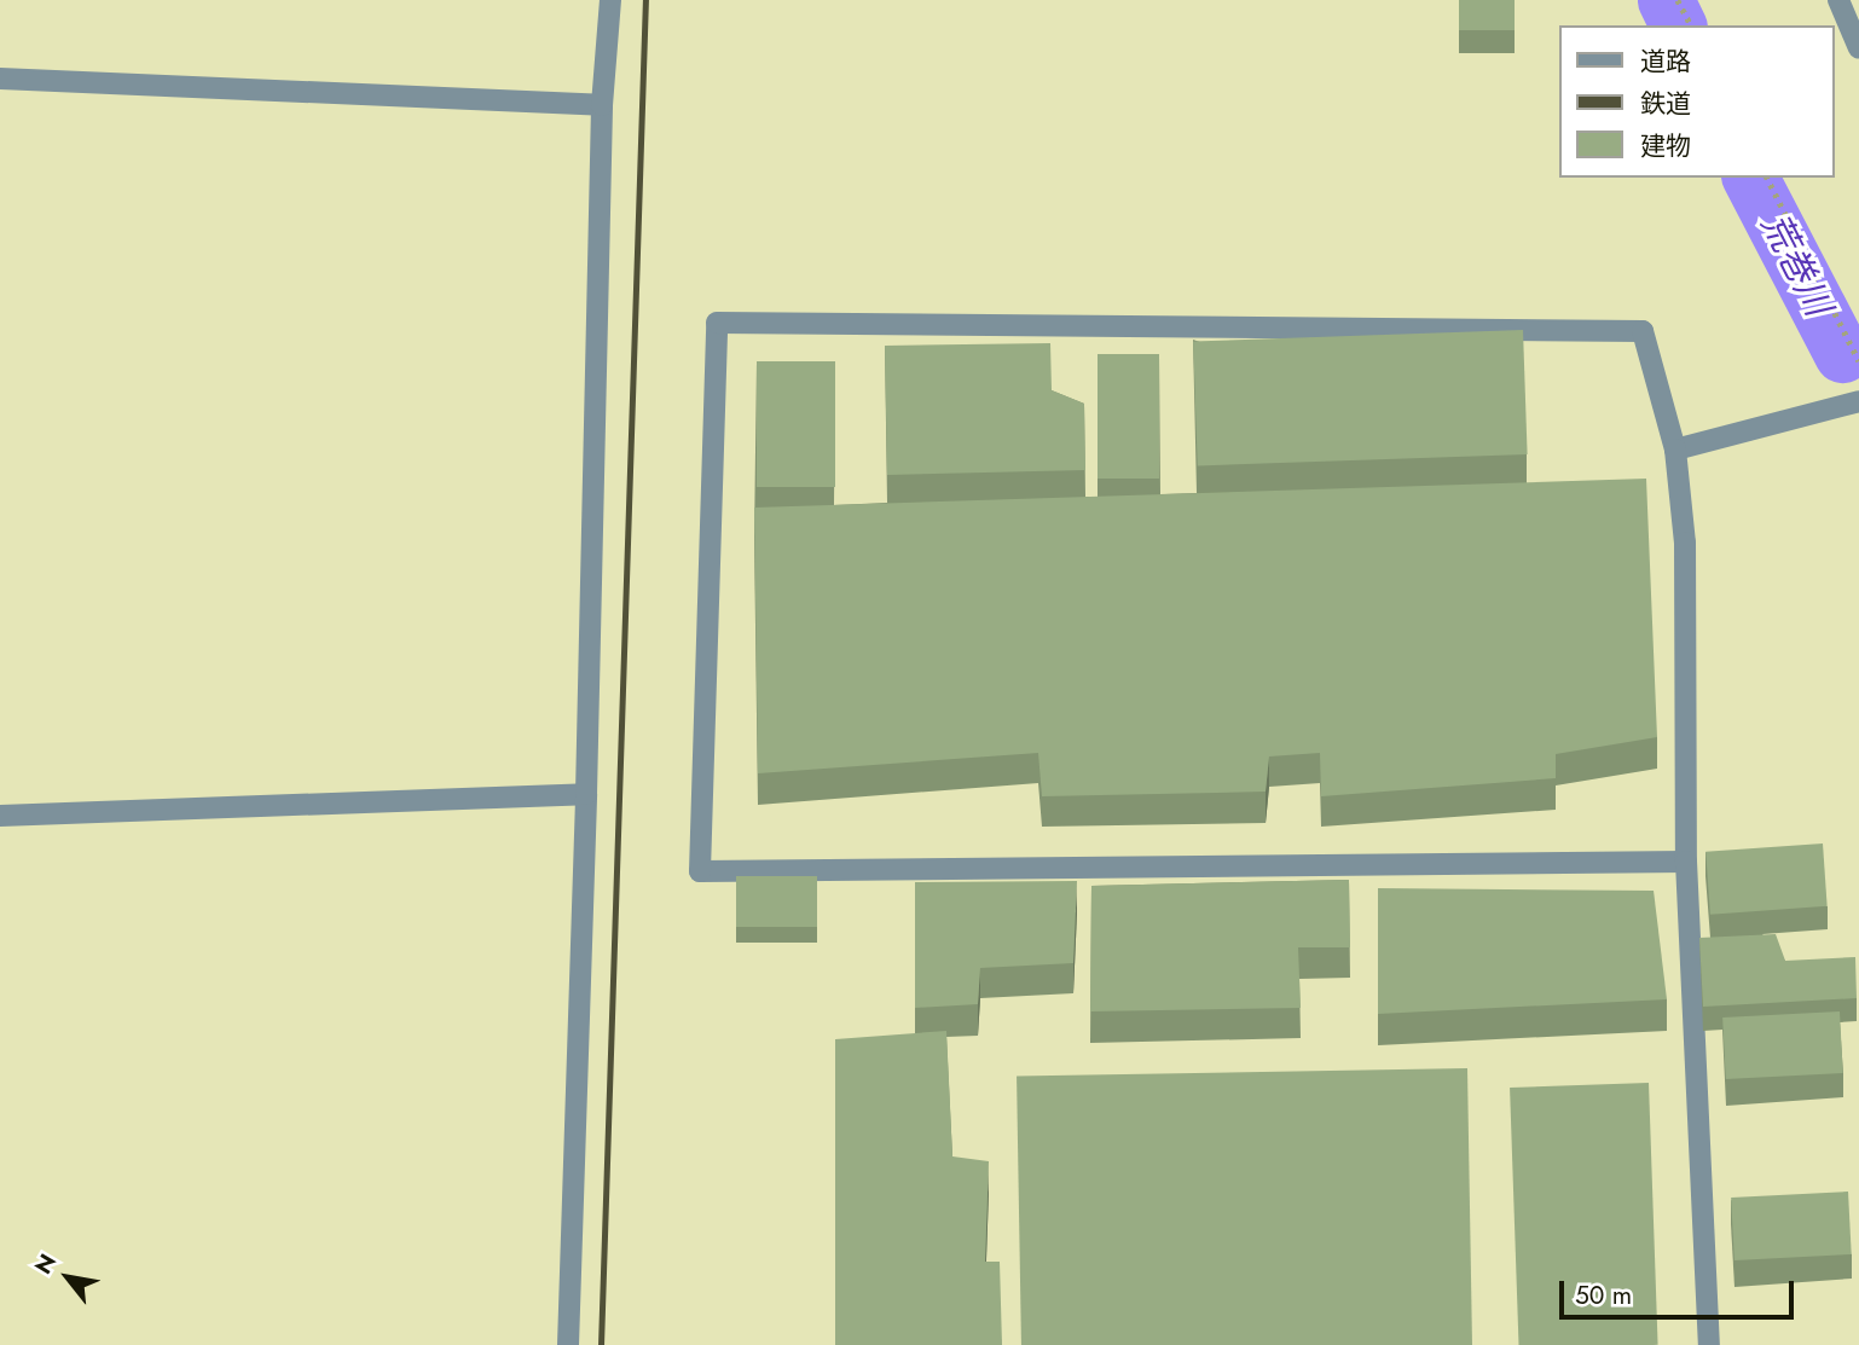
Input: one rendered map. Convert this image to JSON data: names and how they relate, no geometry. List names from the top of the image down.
{
  "water": ["荒巻川"],
  "legend": ["道路", "鉄道", "建物"],
  "scale_bar": "50 m",
  "north": "top left"
}
